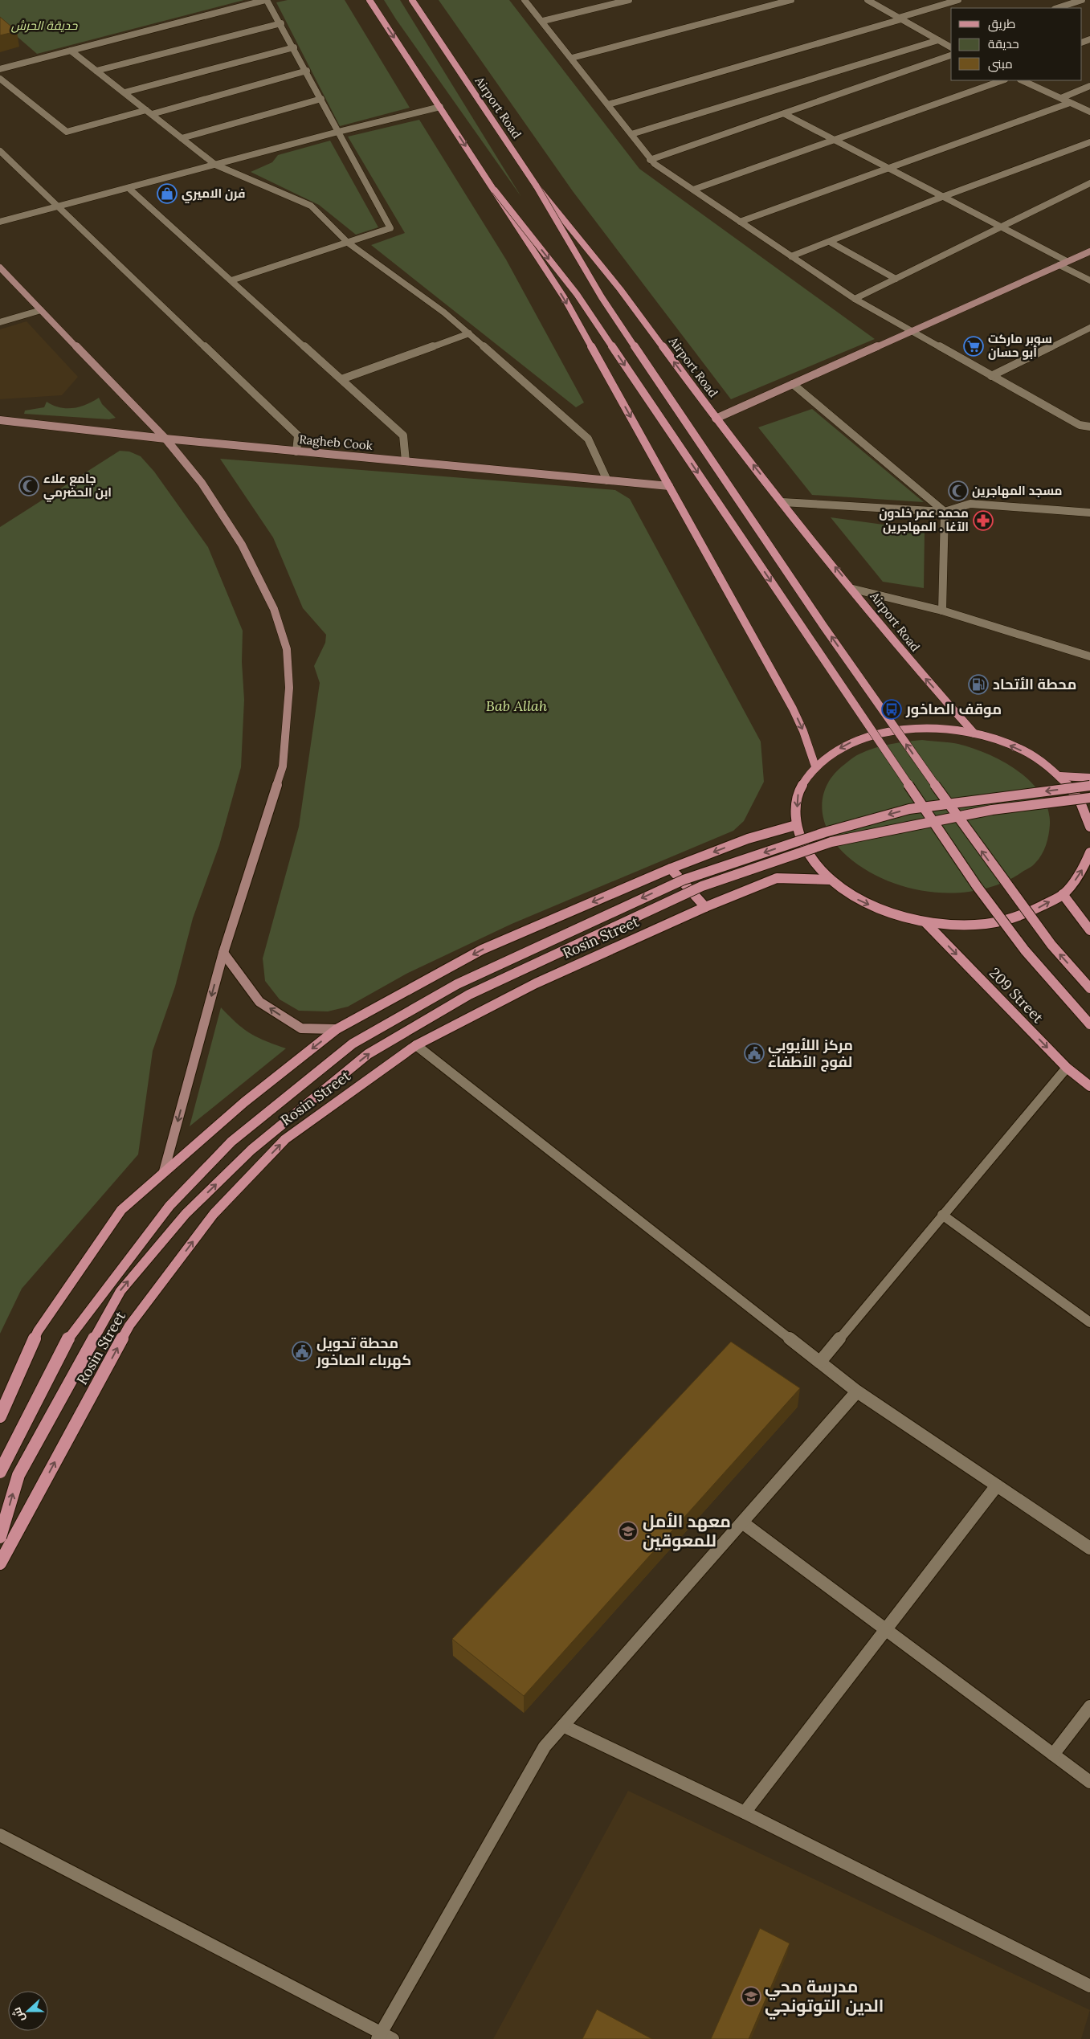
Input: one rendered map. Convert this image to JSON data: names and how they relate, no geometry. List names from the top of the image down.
{
  "streets": {
    "main road": [
      "Airport Road",
      "Ragheb Cook",
      "Rosin Street",
      "209 Street"
    ]
  },
  "parks": ["حديقة الحرش", "Bab Allah"],
  "places": {
    "shop": ["فرن الاميري"],
    "supermarket": ["سوبر ماركت أبو حسان"],
    "mosque": ["جامع علاء ابن الحضرمي", "مسجد المهاجرين"],
    "pharmacy": ["محمد عمر خلدون الآغا . المهاجرين"],
    "fuel station": ["محطة الأتحاد"],
    "bus stop": ["موقف الصاخور"],
    "public building": ["مركز اللأيوبي لفوج الأطفاء", "محطة تحويل كهرباء الصاخور"],
    "school or university": ["معهد الأمل للمعوقين", "مدرسة محي الدين التوتونجي"]
  },
  "legend": ["طريق", "حديقة", "مبنى"],
  "north": "left"
}
